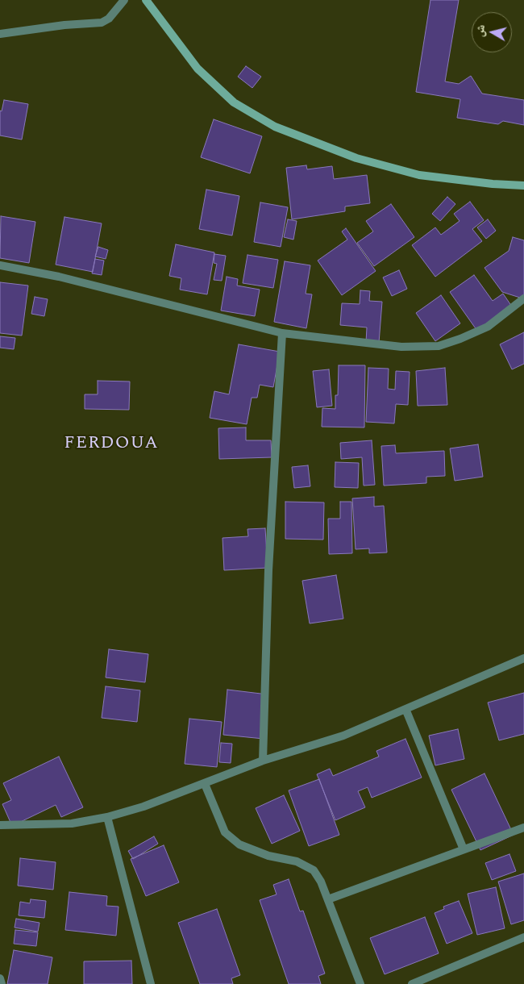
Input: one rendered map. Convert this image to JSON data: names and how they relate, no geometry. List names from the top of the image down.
{
  "districts": ["FERDOUA"],
  "north": "left"
}
